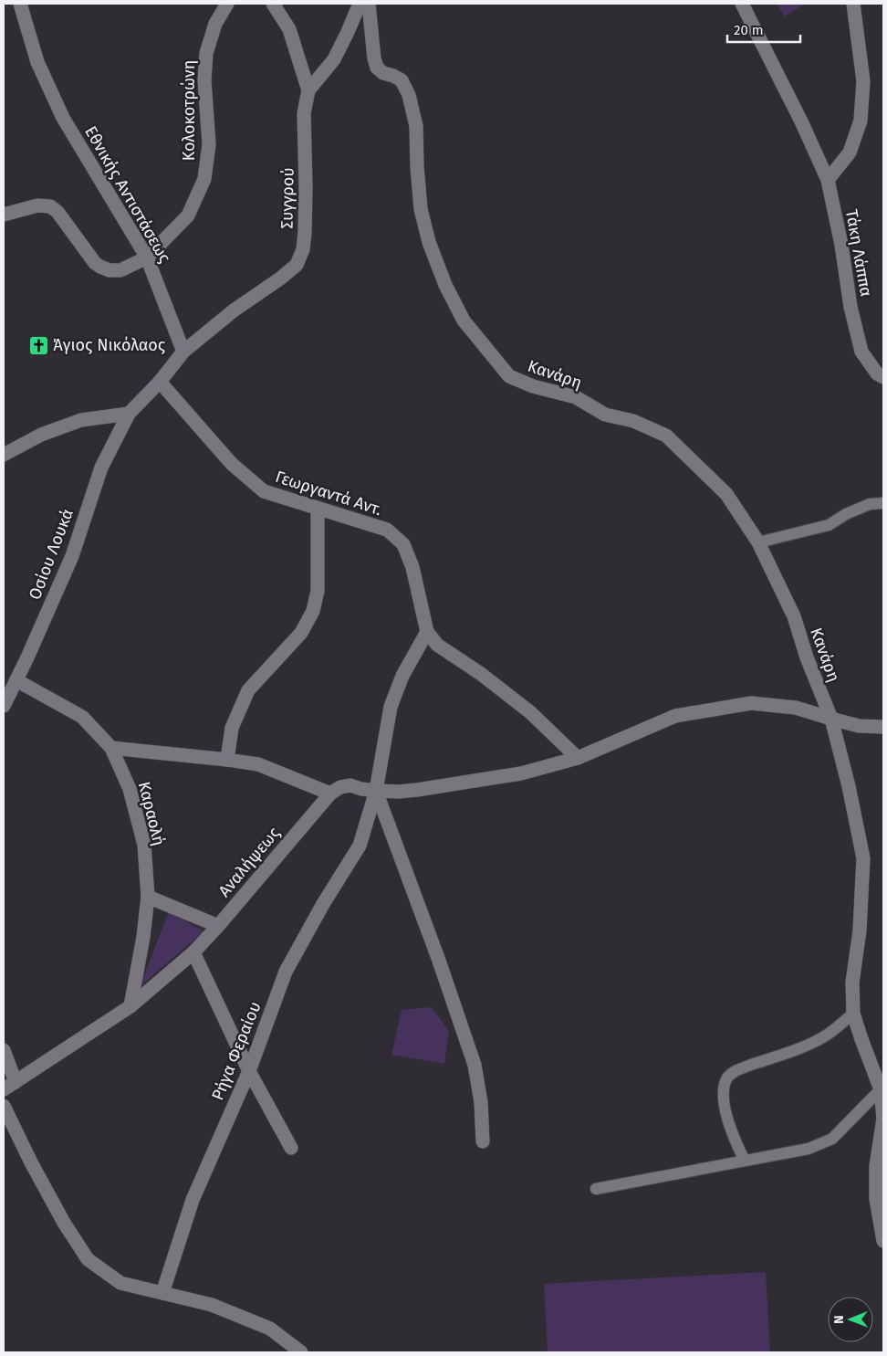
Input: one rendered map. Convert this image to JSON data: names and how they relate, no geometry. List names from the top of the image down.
{
  "streets": {
    "street": [
      "Κολοκοτρώνη",
      "Εθνικής Αντιστάσεως",
      "Συγγρού",
      "Τάκη Λάππα",
      "Κανάρη",
      "Γεωργαντά Αντ.",
      "Οσίου Λουκά",
      "Καραολή",
      "Αναλήψεως",
      "Ρήγα Φεραίου"
    ]
  },
  "crossings": [
    ["Κολοκοτρώνη", "Εθνικής Αντιστάσεως"],
    ["Εθνικής Αντιστάσεως", "Συγγρού"],
    ["Κανάρη", "Αναλήψεως"],
    ["Γεωργαντά Αντ.", "Ρήγα Φεραίου"],
    ["Οσίου Λουκά", "Καραολή"],
    ["Καραολή", "Αναλήψεως"],
    ["Αναλήψεως", "Ρήγα Φεραίου"]
  ],
  "places": {
    "church": ["Άγιος Νικόλαος"]
  },
  "scale_bar": "20 m",
  "north": "left"
}
